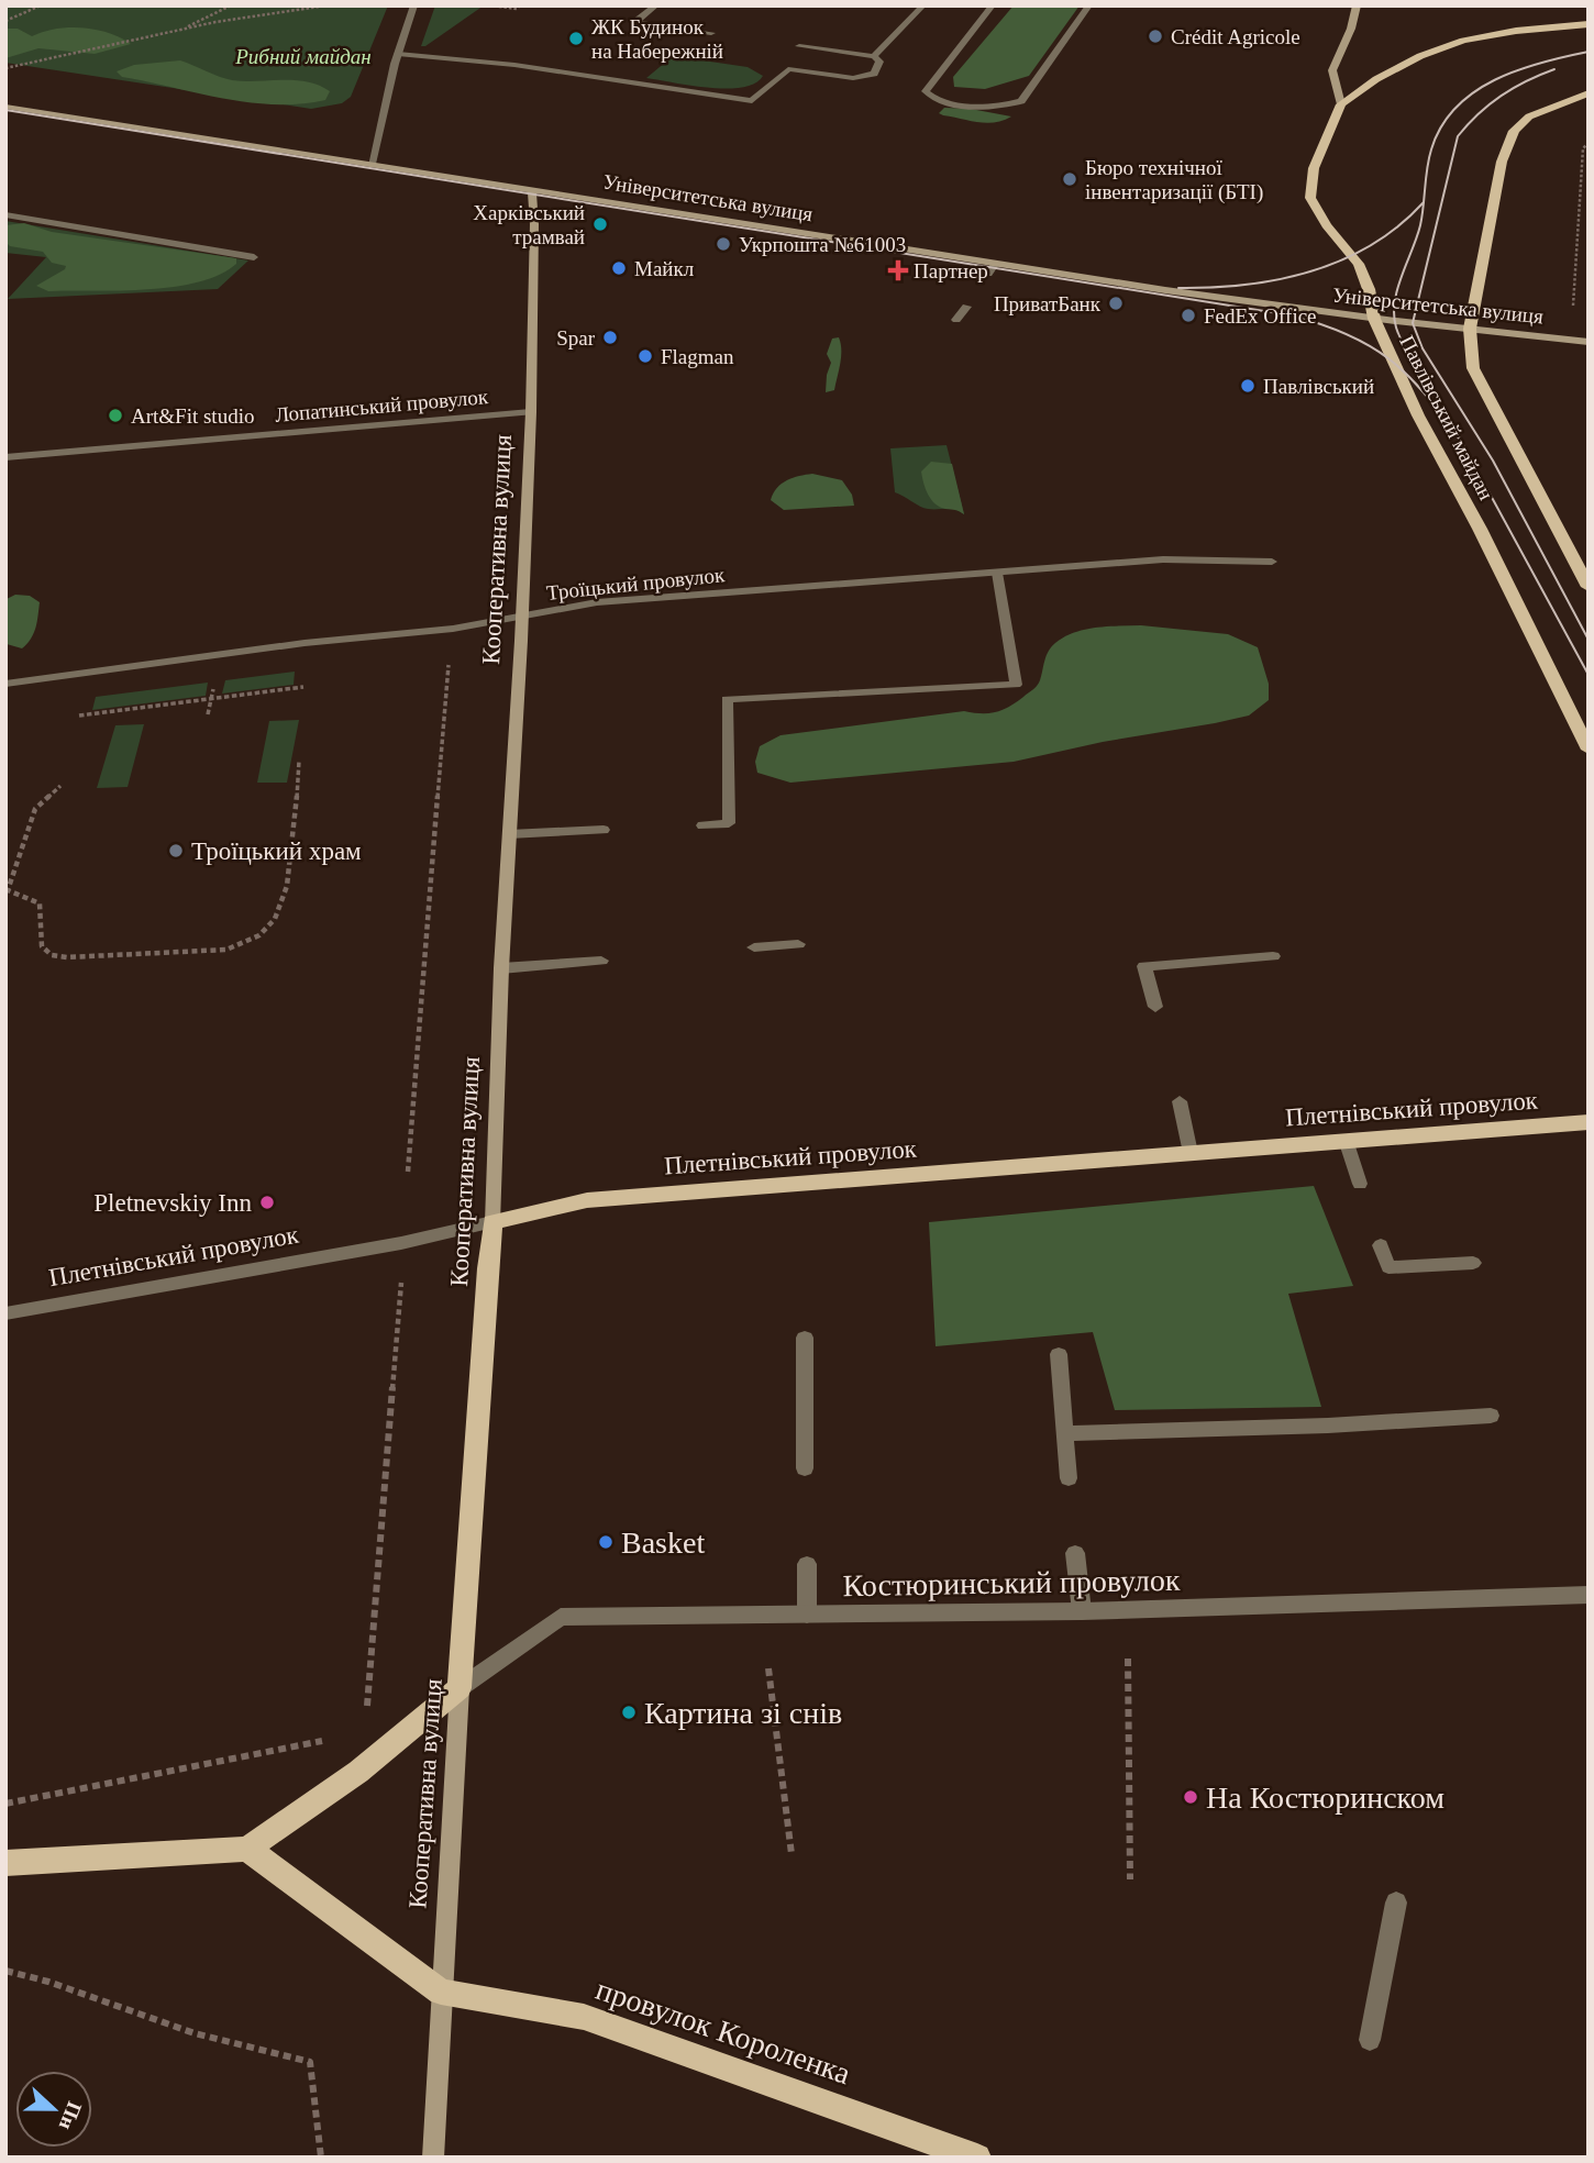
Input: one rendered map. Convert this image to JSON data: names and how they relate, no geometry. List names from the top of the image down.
{
  "streets": {
    "main road": [
      "Павлівський майдан",
      "Кооперативна вулиця",
      "Плетнівський провулок",
      "провулок Короленка"
    ],
    "street": [
      "Університетська вулиця",
      "Лопатинський провулок",
      "Троїцький провулок",
      "Костюринський провулок"
    ]
  },
  "crossings": [
    ["Університетська вулиця", "Павлівський майдан"],
    ["Університетська вулиця", "Кооперативна вулиця"],
    ["Лопатинський провулок", "Кооперативна вулиця"],
    ["Кооперативна вулиця", "Троїцький провулок"],
    ["Кооперативна вулиця", "Плетнівський провулок"],
    ["Кооперативна вулиця", "Костюринський провулок"],
    ["Кооперативна вулиця", "провулок Короленка"]
  ],
  "parks": ["Рибний майдан"],
  "places": {
    "other": [
      "Crédit Agricole",
      "ЖК Будинок на Набережній",
      "Бюро технічної інвентаризації (БТІ)",
      "Харківський трамвай",
      "Укрпошта №61003",
      "Майкл",
      "ПриватБанк",
      "FedEx Office",
      "Spar",
      "Flagman",
      "Павлівський",
      "Art&Fit studio",
      "Троїцький храм",
      "Pletnevskiy Inn",
      "Basket",
      "Картина зі снів",
      "На Костюринском"
    ],
    "health": ["Партнер"]
  },
  "north": "right"
}
